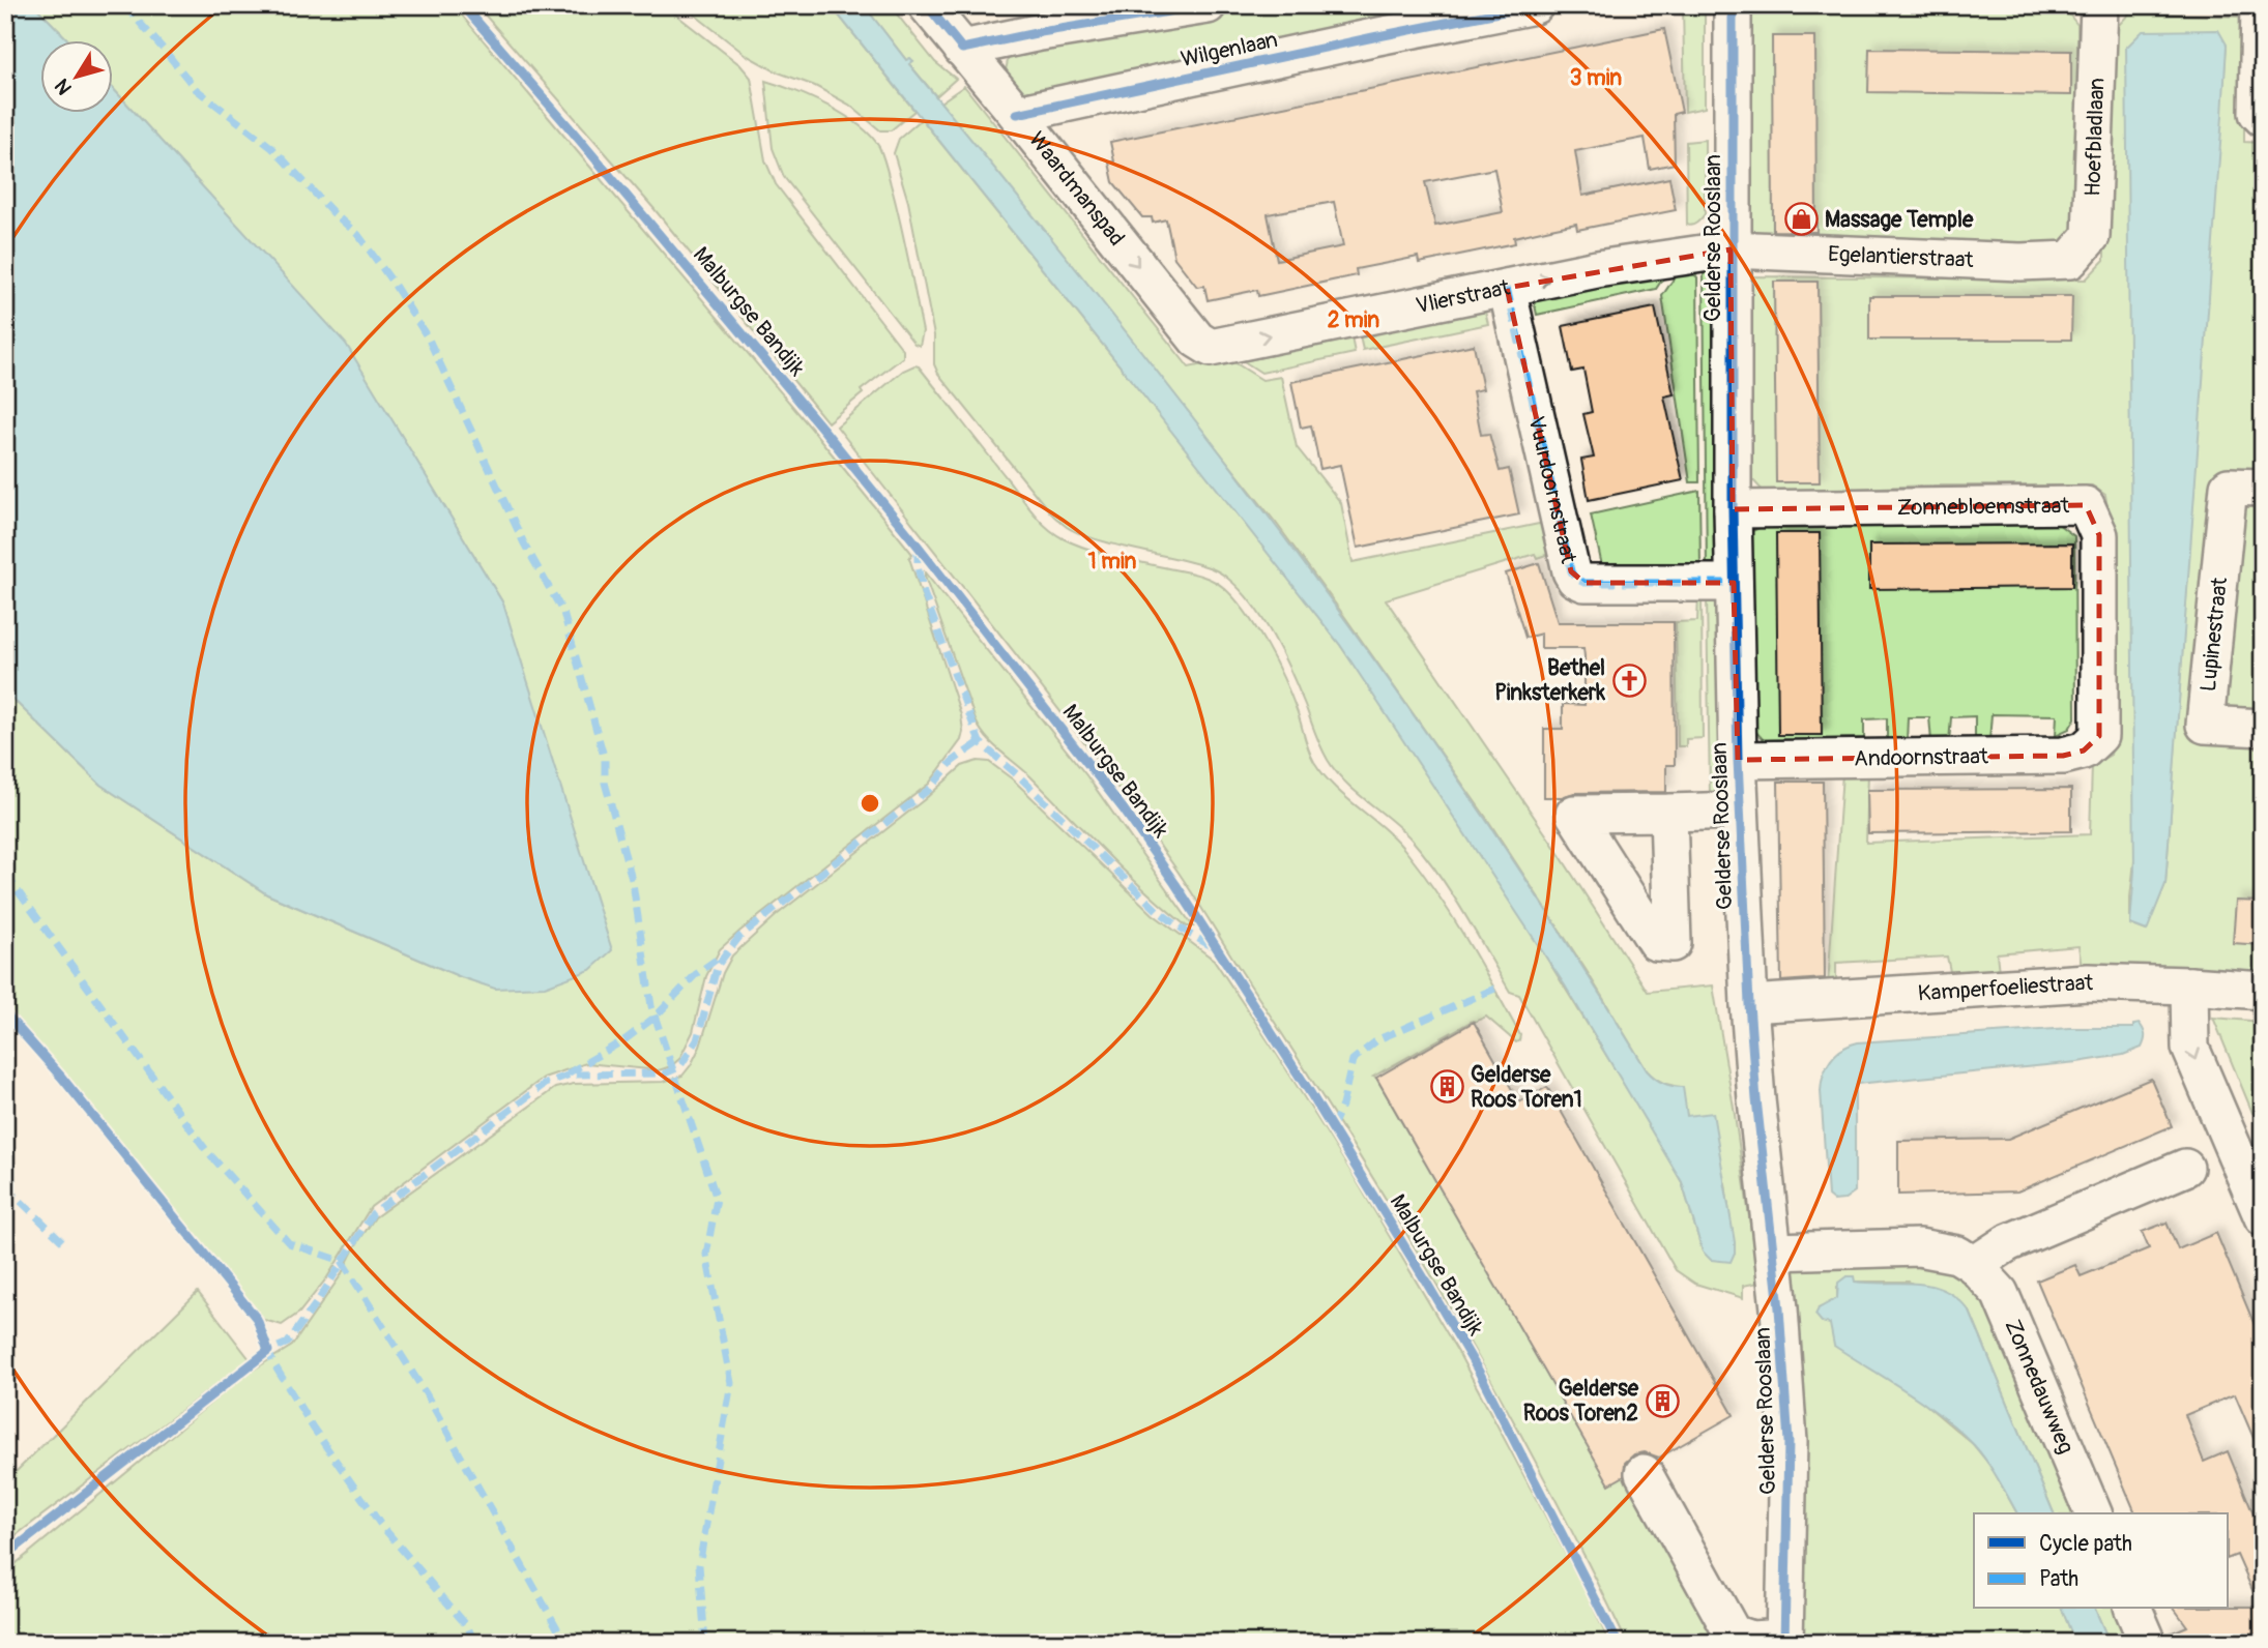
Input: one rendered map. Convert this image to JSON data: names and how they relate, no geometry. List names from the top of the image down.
{
  "streets": {
    "street": [
      "Wilgenlaan",
      "Hoefbladlaan",
      "Waardmanspad",
      "Gelderse Rooslaan",
      "Egelantierstraat",
      "Vlierstraat",
      "Vuurdoornstraat",
      "Zonnebloemstraat",
      "Lupinestraat",
      "Andoornstraat",
      "Kamperfoeliestraat",
      "Zonnedauwweg"
    ],
    "cycle path": ["Malburgse Bandijk"]
  },
  "crossings": [
    ["Wilgenlaan", "Waardmanspad"],
    ["Hoefbladlaan", "Egelantierstraat"],
    ["Waardmanspad", "Vlierstraat"],
    ["Gelderse Rooslaan", "Egelantierstraat"],
    ["Gelderse Rooslaan", "Vlierstraat"],
    ["Gelderse Rooslaan", "Vuurdoornstraat"],
    ["Gelderse Rooslaan", "Zonnebloemstraat"],
    ["Gelderse Rooslaan", "Andoornstraat"],
    ["Gelderse Rooslaan", "Kamperfoeliestraat"],
    ["Gelderse Rooslaan", "Zonnedauwweg"],
    ["Egelantierstraat", "Vlierstraat"],
    ["Vlierstraat", "Vuurdoornstraat"],
    ["Zonnebloemstraat", "Andoornstraat"]
  ],
  "one_way": ["Waardmanspad", "Vlierstraat"],
  "places": {
    "shop": ["Massage Temple"],
    "church": ["Bethel Pinksterkerk"],
    "building": ["Gelderse Roos Toren1", "Gelderse Roos Toren2"]
  },
  "legend": ["Cycle path", "Path"],
  "north": "bottom left",
  "rings": ["3 min", "2 min", "1 min"]
}
